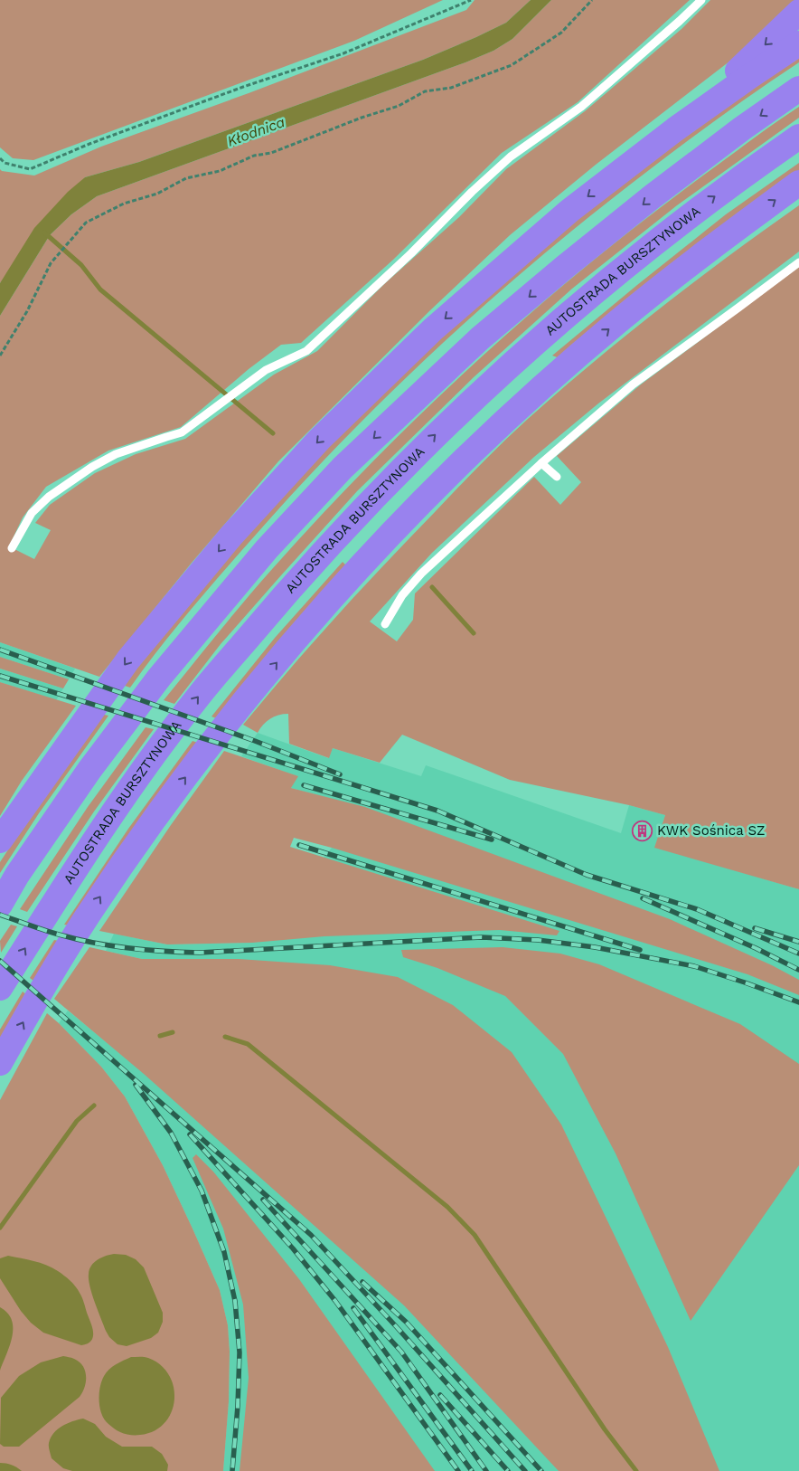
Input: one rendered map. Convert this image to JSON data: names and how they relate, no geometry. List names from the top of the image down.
{
  "streets": {
    "highway": ["AUTOSTRADA BURSZTYNOWA"]
  },
  "water": ["Kłodnica"],
  "places": {
    "building": ["KWK Sośnica SZ"]
  }
}
